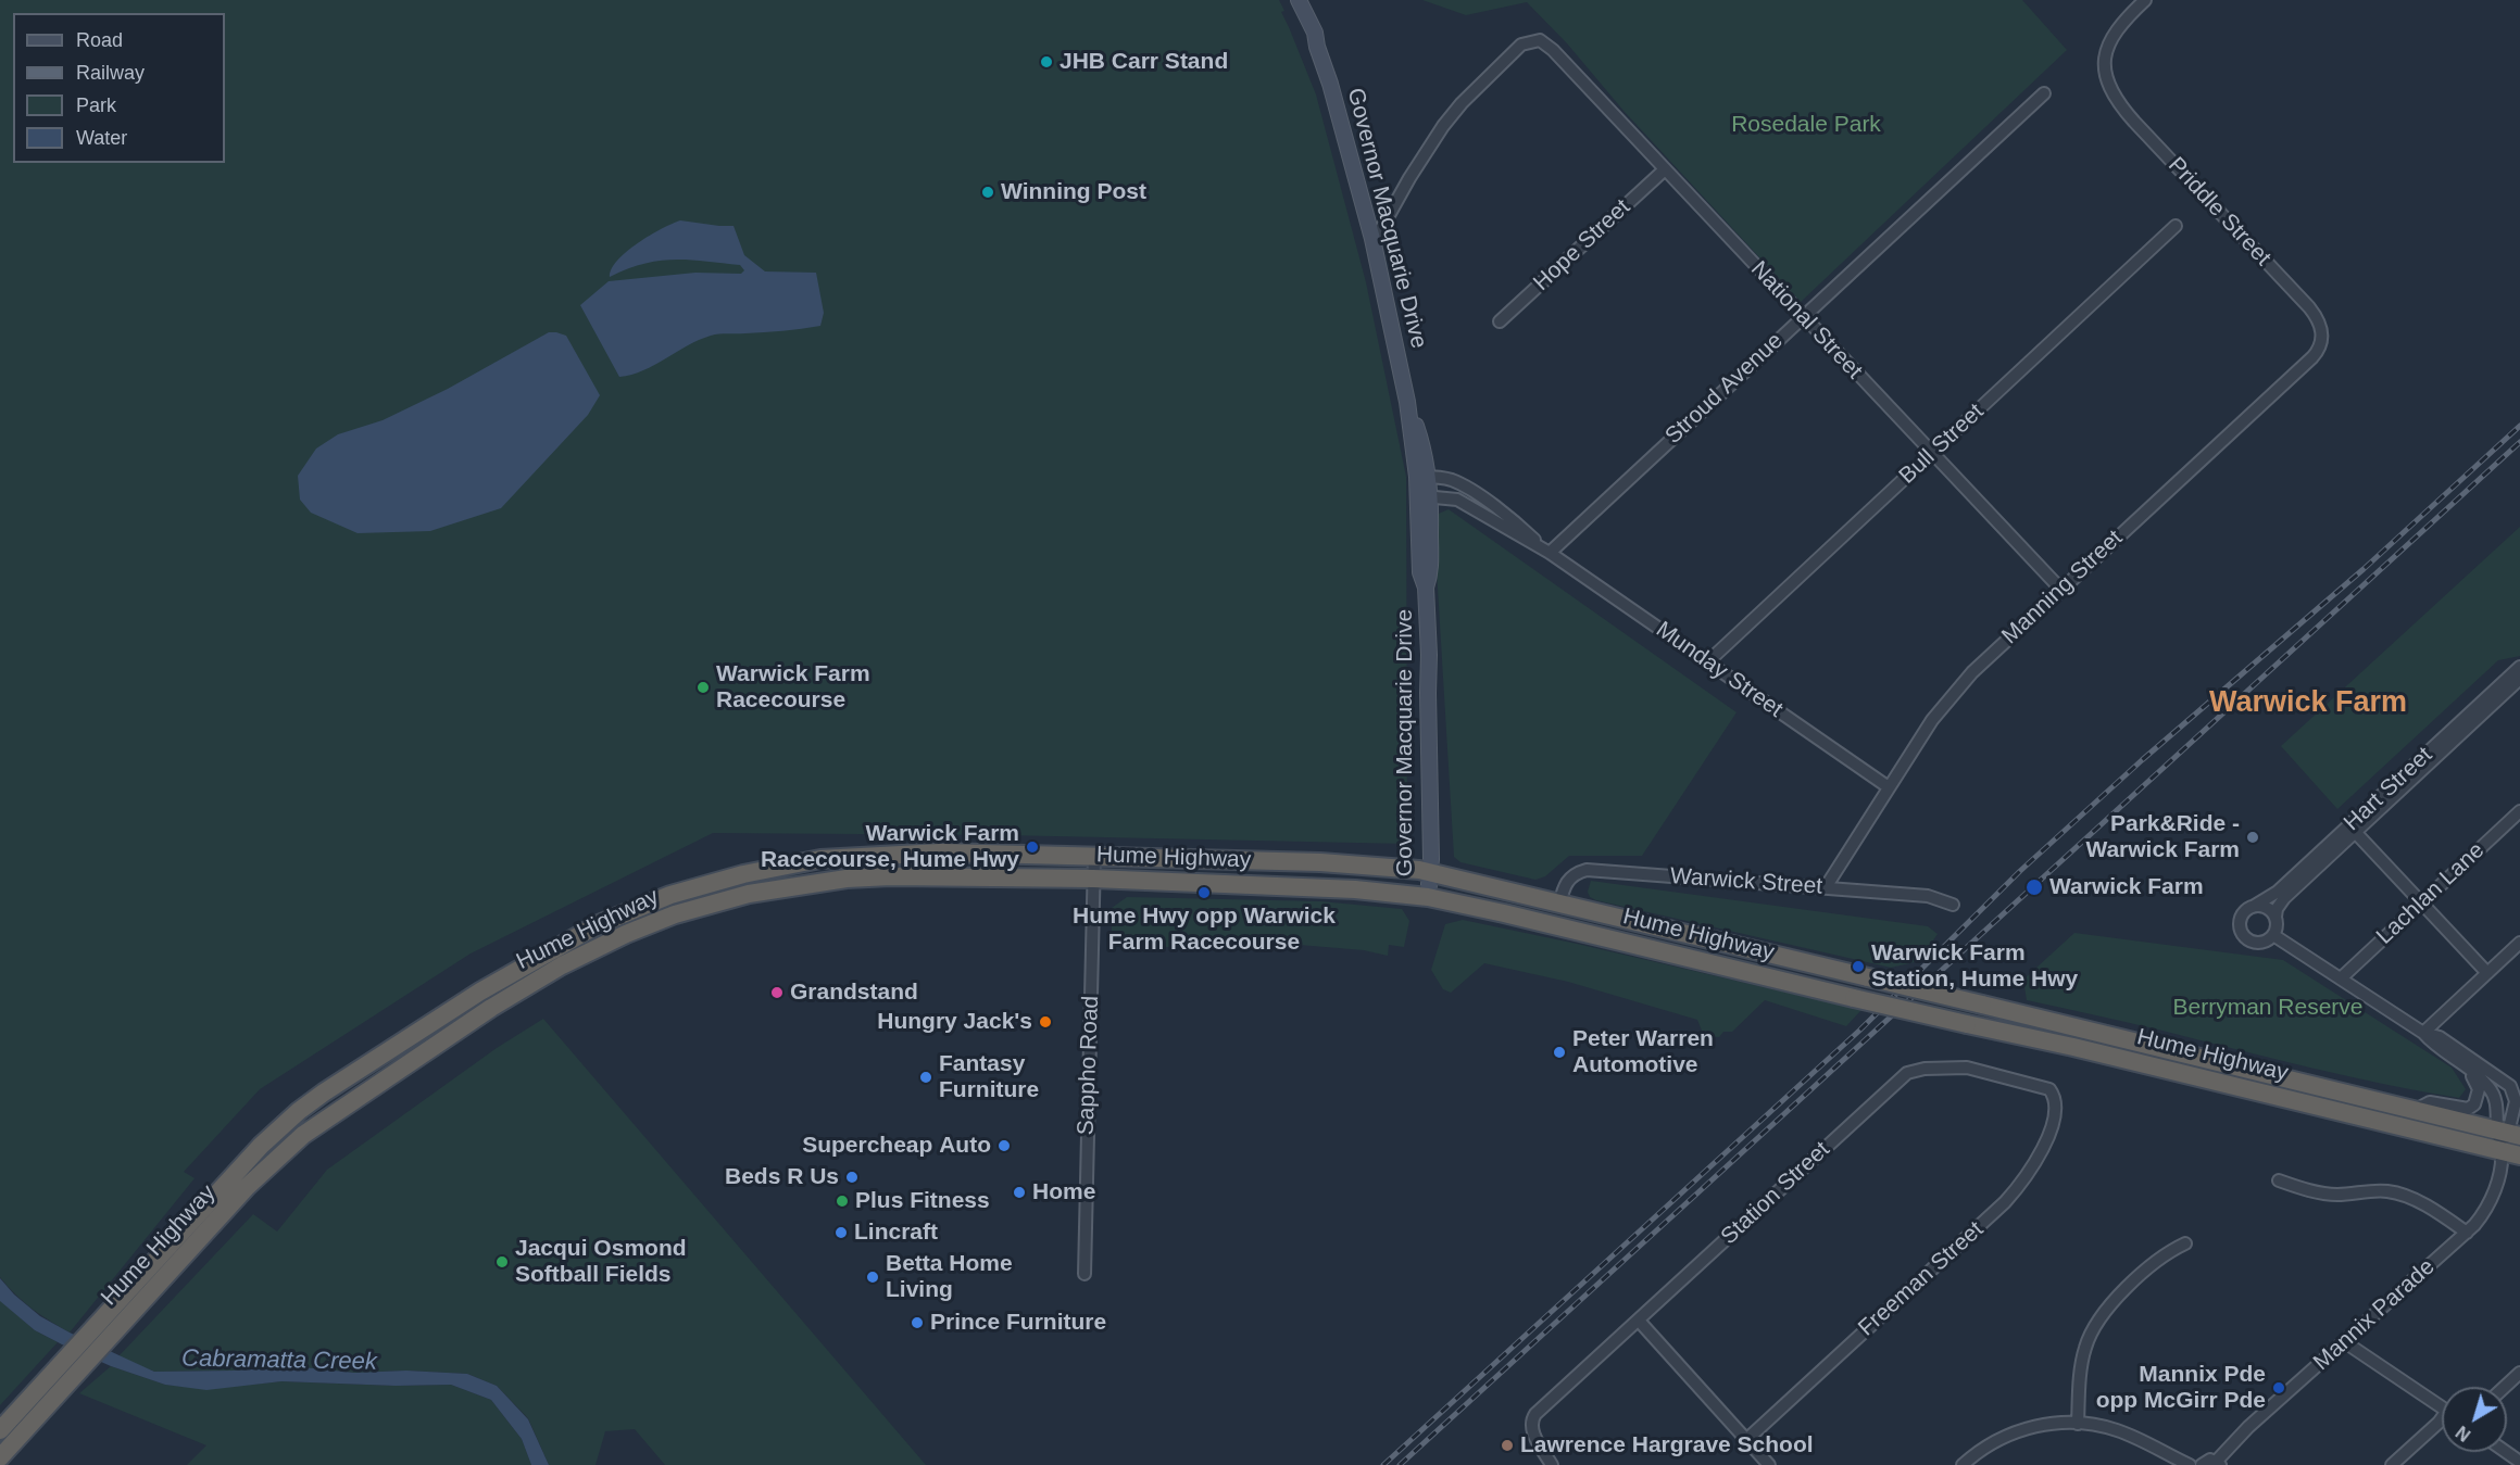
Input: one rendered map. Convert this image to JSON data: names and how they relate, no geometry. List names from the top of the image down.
{
  "streets": {
    "highway": ["Hume Highway"],
    "main road": ["Governor Macquarie Drive"],
    "street": [
      "Priddle Street",
      "Hope Street",
      "National Street",
      "Stroud Avenue",
      "Bull Street",
      "Manning Street",
      "Munday Street",
      "Hart Street",
      "Warwick Street",
      "Lachlan Lane",
      "Sappho Road",
      "Station Street",
      "Freeman Street",
      "Mannix Parade"
    ]
  },
  "crossings": [
    ["Priddle Street", "Manning Street"],
    ["Governor Macquarie Drive", "National Street"],
    ["Governor Macquarie Drive", "Munday Street"],
    ["Governor Macquarie Drive", "Hume Highway"],
    ["Hope Street", "National Street"],
    ["National Street", "Stroud Avenue"],
    ["National Street", "Bull Street"],
    ["National Street", "Manning Street"],
    ["Stroud Avenue", "Munday Street"],
    ["Bull Street", "Munday Street"],
    ["Manning Street", "Munday Street"],
    ["Manning Street", "Warwick Street"],
    ["Hume Highway", "Warwick Street"],
    ["Hume Highway", "Sappho Road"],
    ["Hume Highway", "Mannix Parade"],
    ["Station Street", "Freeman Street"]
  ],
  "districts": ["Warwick Farm"],
  "water": ["Cabramatta Creek"],
  "parks": ["Rosedale Park", "Berryman Reserve"],
  "places": [
    "JHB Carr Stand",
    "Winning Post",
    "Warwick Farm Racecourse",
    "Park&Ride - Warwick Farm",
    "Warwick Farm Racecourse, Hume Hwy",
    "Warwick Farm",
    "Hume Hwy opp Warwick Farm Racecourse",
    "Warwick Farm Station, Hume Hwy",
    "Grandstand",
    "Hungry Jack's",
    "Peter Warren Automotive",
    "Fantasy Furniture",
    "Supercheap Auto",
    "Beds R Us",
    "Home",
    "Plus Fitness",
    "Lincraft",
    "Jacqui Osmond Softball Fields",
    "Betta Home Living",
    "Prince Furniture",
    "Mannix Pde opp McGirr Pde",
    "Lawrence Hargrave School"
  ],
  "legend": [
    "Road",
    "Railway",
    "Park",
    "Water"
  ],
  "north": "bottom left"
}
